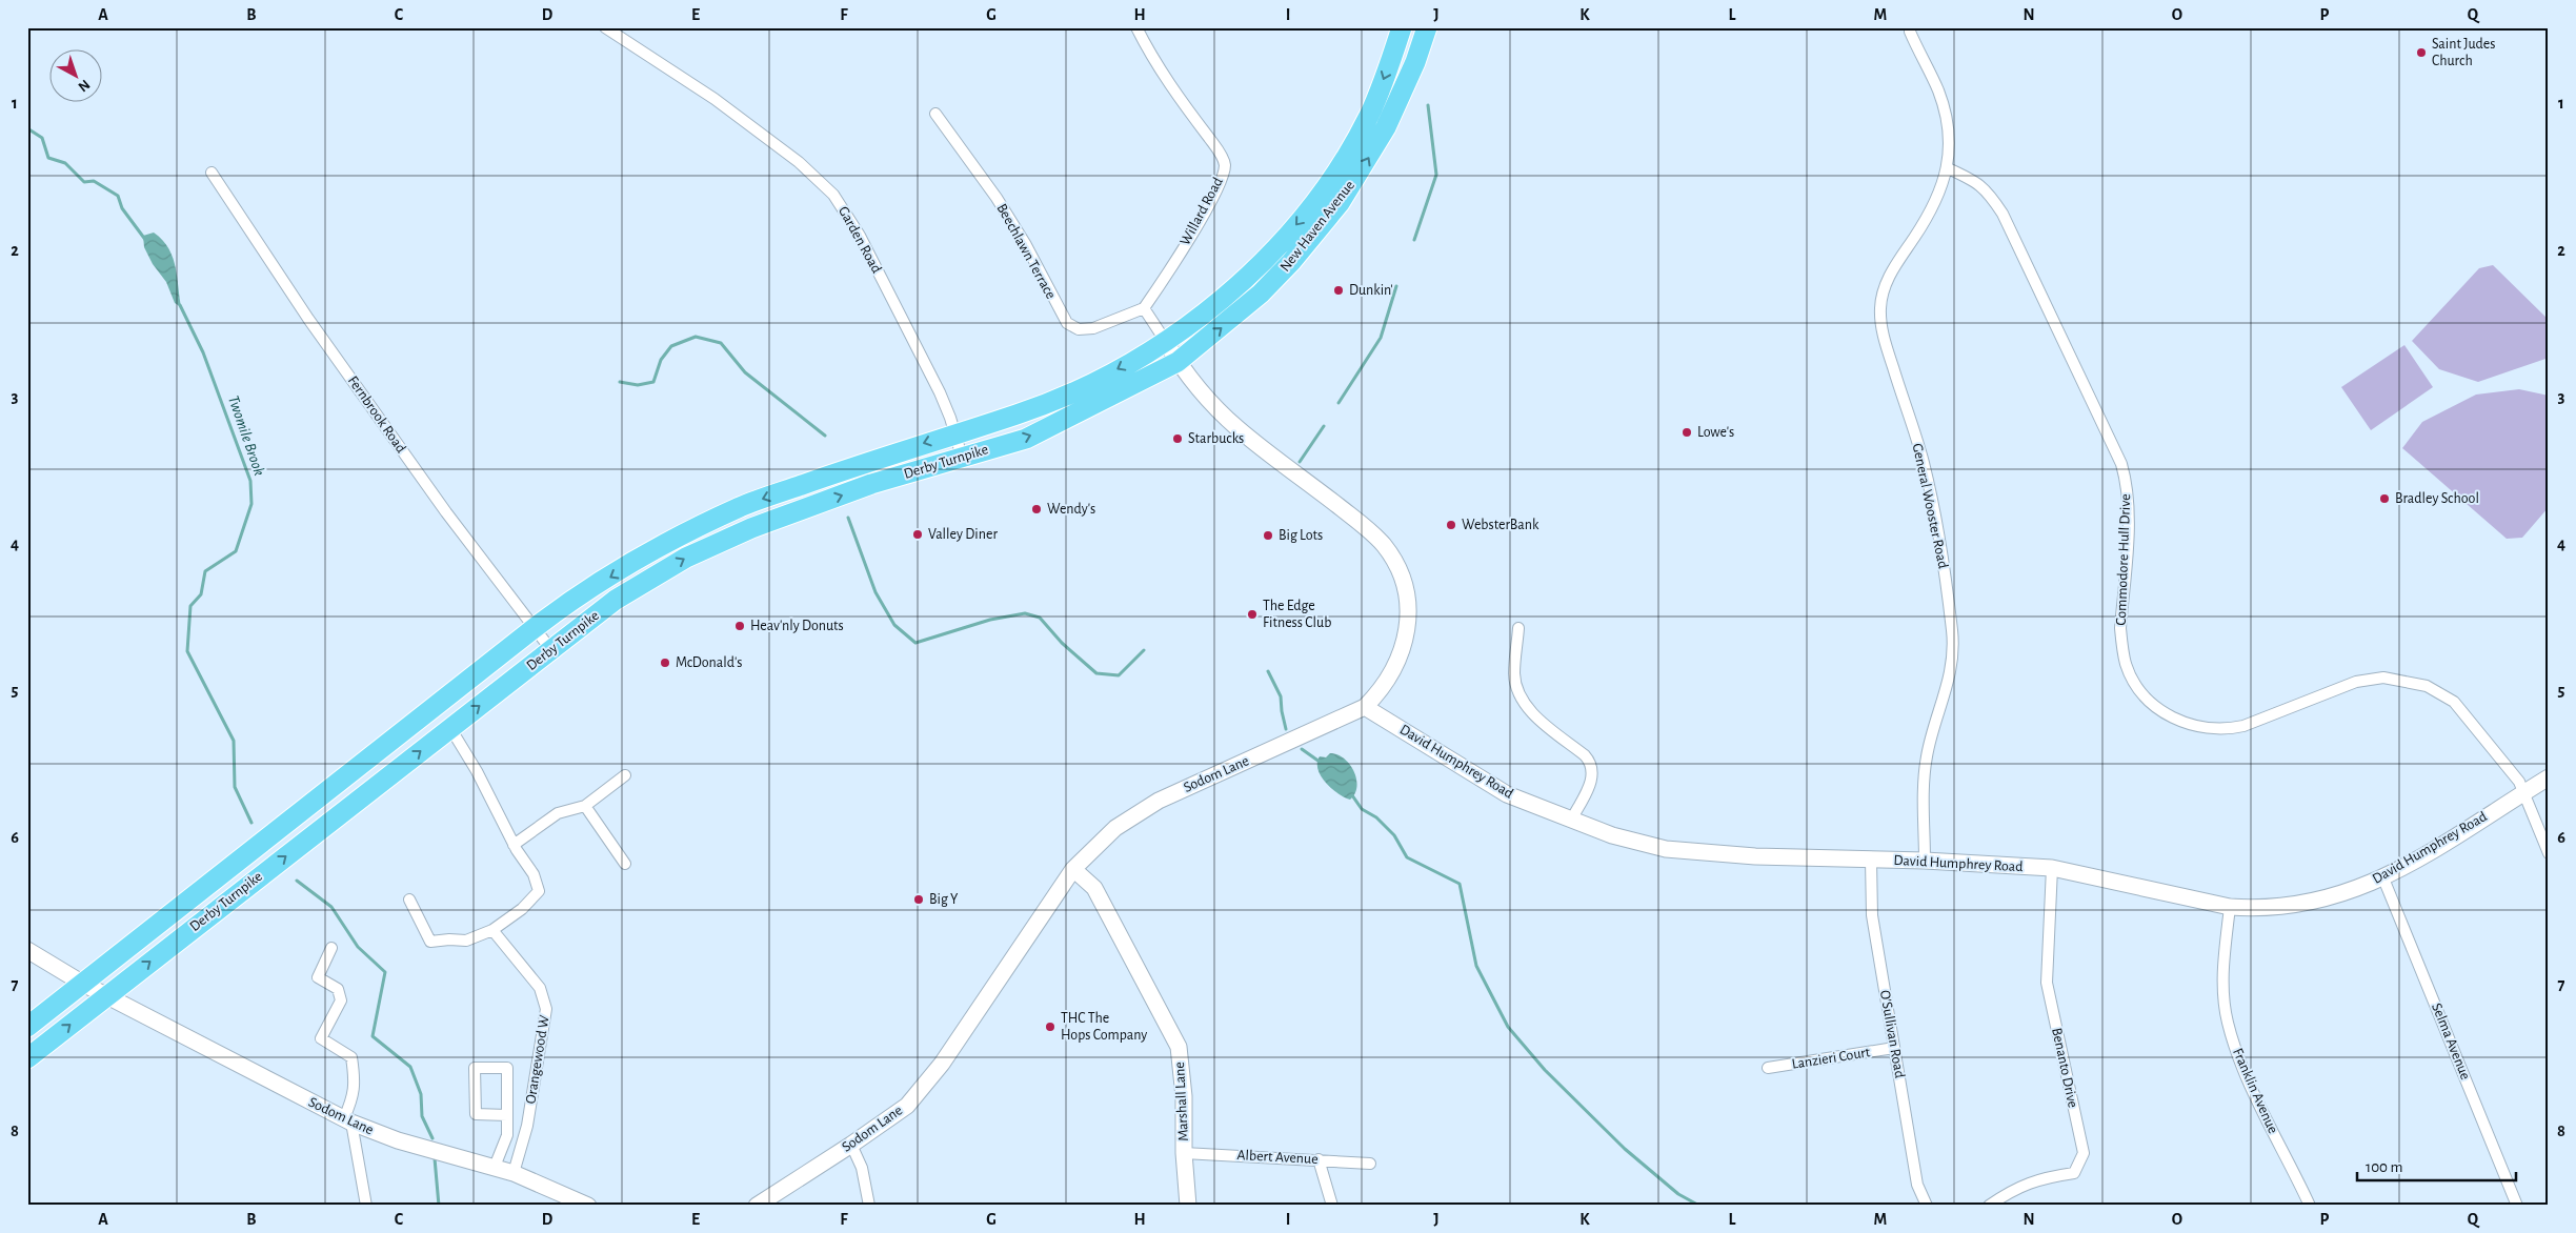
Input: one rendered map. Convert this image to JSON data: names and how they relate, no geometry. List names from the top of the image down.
{
  "streets": {
    "highway": ["New Haven Avenue", "Derby Turnpike"],
    "street": [
      "Willard Road",
      "Garden Road",
      "Beechlawn Terrace",
      "Fernbrook Road",
      "General Wooster Road",
      "Commodore Hull Drive",
      "David Humphrey Road",
      "Sodom Lane",
      "O'Sullivan Road",
      "Selma Avenue",
      "Lanzieri Court",
      "Orangewood W",
      "Benanto Drive",
      "Franklin Avenue",
      "Marshall Lane",
      "Albert Avenue"
    ]
  },
  "crossings": [
    ["Willard Road", "Beechlawn Terrace"],
    ["New Haven Avenue", "Derby Turnpike"],
    ["New Haven Avenue", "Sodom Lane"],
    ["Garden Road", "Derby Turnpike"],
    ["Fernbrook Road", "Derby Turnpike"],
    ["Derby Turnpike", "Sodom Lane"],
    ["General Wooster Road", "Commodore Hull Drive"],
    ["General Wooster Road", "David Humphrey Road"],
    ["Commodore Hull Drive", "David Humphrey Road"],
    ["David Humphrey Road", "Sodom Lane"],
    ["David Humphrey Road", "O'Sullivan Road"],
    ["David Humphrey Road", "Selma Avenue"],
    ["David Humphrey Road", "Benanto Drive"],
    ["David Humphrey Road", "Franklin Avenue"],
    ["Sodom Lane", "Orangewood W"],
    ["Sodom Lane", "Marshall Lane"],
    ["O'Sullivan Road", "Lanzieri Court"],
    ["Marshall Lane", "Albert Avenue"]
  ],
  "water": ["Twomile Brook"],
  "places": [
    "Saint Judes Church",
    "Dunkin'",
    "Lowe's",
    "Starbucks",
    "Bradley School",
    "Wendy's",
    "WebsterBank",
    "Valley Diner",
    "Big Lots",
    "The Edge Fitness Club",
    "Heav'nly Donuts",
    "McDonald's",
    "Big Y",
    "THC The Hops Company"
  ],
  "scale_bar": "100 m",
  "north": "bottom right",
  "grid": {
    "columns": [
      "A",
      "B",
      "C",
      "D",
      "E",
      "F",
      "G",
      "H",
      "I",
      "J",
      "K",
      "L",
      "M",
      "N",
      "O",
      "P",
      "Q"
    ],
    "rows": [
      "1",
      "2",
      "3",
      "4",
      "5",
      "6",
      "7",
      "8"
    ]
  }
}
